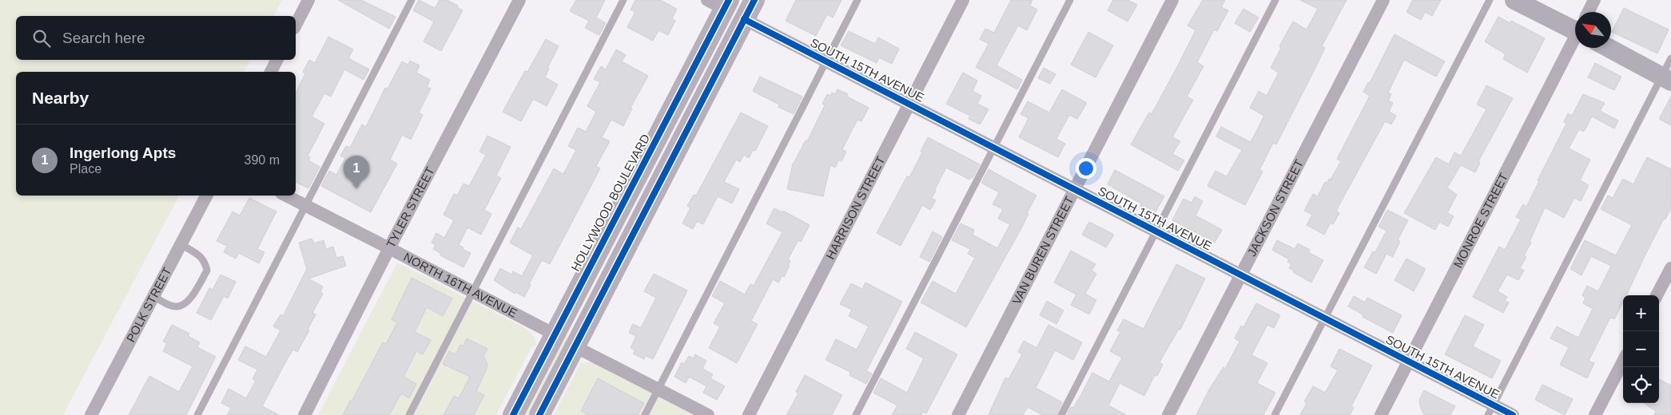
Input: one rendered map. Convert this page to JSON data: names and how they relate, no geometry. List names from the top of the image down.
{
  "streets": {
    "main road": ["HOLLYWOOD BOULEVARD"],
    "street": [
      "SOUTH 15TH AVENUE",
      "TYLER STREET",
      "HARRISON STREET",
      "JACKSON STREET",
      "MONROE STREET",
      "VAN BUREN STREET",
      "NORTH 16TH AVENUE",
      "POLK STREET"
    ]
  },
  "crossings": [
    ["SOUTH 15TH AVENUE", "HARRISON STREET"],
    ["SOUTH 15TH AVENUE", "JACKSON STREET"],
    ["SOUTH 15TH AVENUE", "MONROE STREET"],
    ["SOUTH 15TH AVENUE", "VAN BUREN STREET"],
    ["HOLLYWOOD BOULEVARD", "NORTH 16TH AVENUE"],
    ["TYLER STREET", "NORTH 16TH AVENUE"]
  ],
  "north": "top left",
  "page": {
    "search": "Search here",
    "heading": "Nearby",
    "list": [
      {
        "mark": "1",
        "name": "Ingerlong Apts",
        "note": "Place",
        "value": "390 m"
      }
    ],
    "pins": "1",
    "map_buttons": ["+", "−"]
  }
}
